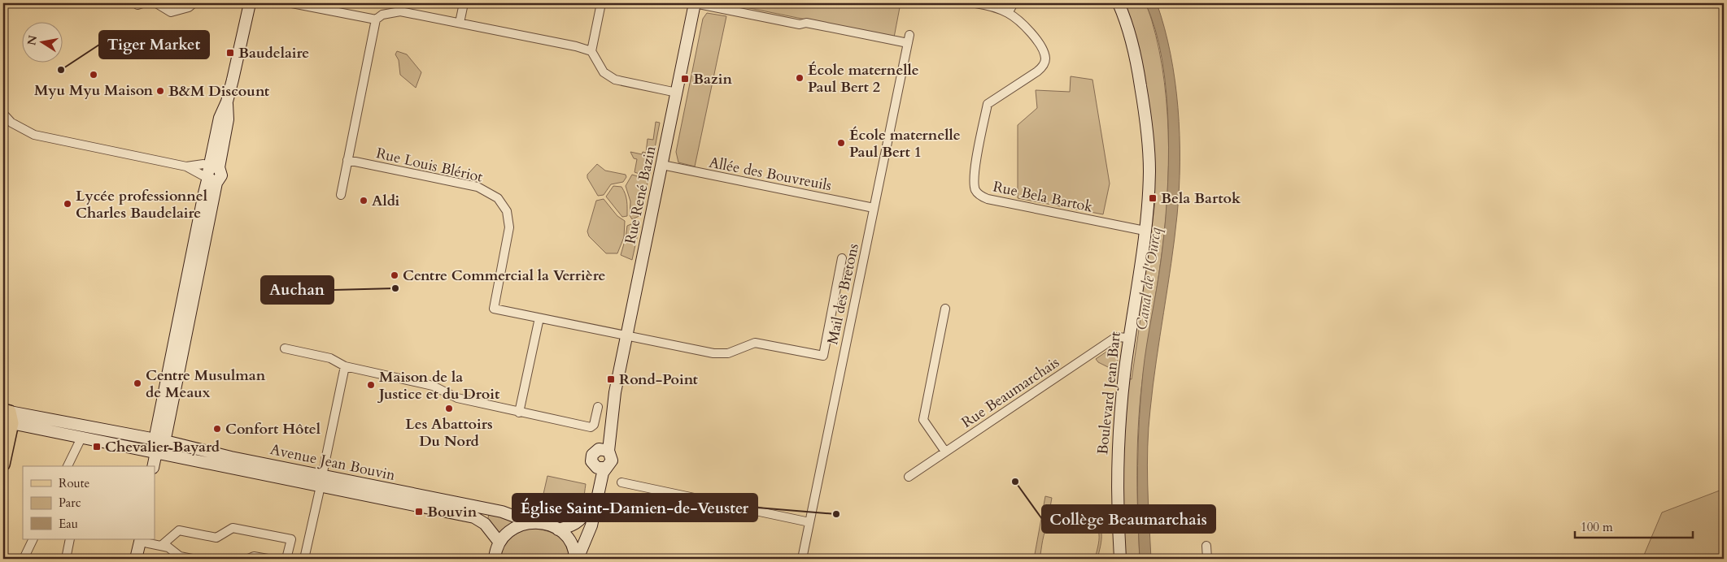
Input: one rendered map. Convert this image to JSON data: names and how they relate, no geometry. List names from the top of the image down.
{
  "streets": {
    "street": [
      "Rue Louis Blériot",
      "Allée des Bouvreuils",
      "Rue René Bazin",
      "Rue Bela Bartok",
      "Mail des Bretons",
      "Rue Beaumarchais",
      "Boulevard Jean Bart",
      "Avenue Jean Bouvin"
    ]
  },
  "crossings": [
    ["Rue Louis Blériot", "Rue René Bazin"],
    ["Allée des Bouvreuils", "Rue René Bazin"],
    ["Allée des Bouvreuils", "Mail des Bretons"],
    ["Rue René Bazin", "Mail des Bretons"],
    ["Rue Bela Bartok", "Boulevard Jean Bart"],
    ["Rue Beaumarchais", "Boulevard Jean Bart"]
  ],
  "water": ["Canal de l'Ourcq"],
  "places": {
    "transit": [
      "Baudelaire",
      "Bazin",
      "Bela Bartok",
      "Rond-Point",
      "Chevalier Bayard",
      "Bouvin"
    ],
    "other": [
      "Tiger Market",
      "Myu Myu Maison",
      "École maternelle Paul Bert 2",
      "B&M Discount",
      "École maternelle Paul Bert 1",
      "Aldi",
      "Lycée professionnel Charles Baudelaire",
      "Centre Commercial la Verrière",
      "Auchan",
      "Centre Musulman de Meaux",
      "Maison de la Justice et du Droit",
      "Les Abattoirs Du Nord",
      "Confort Hôtel",
      "Collège Beaumarchais",
      "Église Saint-Damien-de-Veuster"
    ]
  },
  "legend": ["Route", "Parc", "Eau"],
  "scale_bar": "100 m",
  "north": "left"
}
